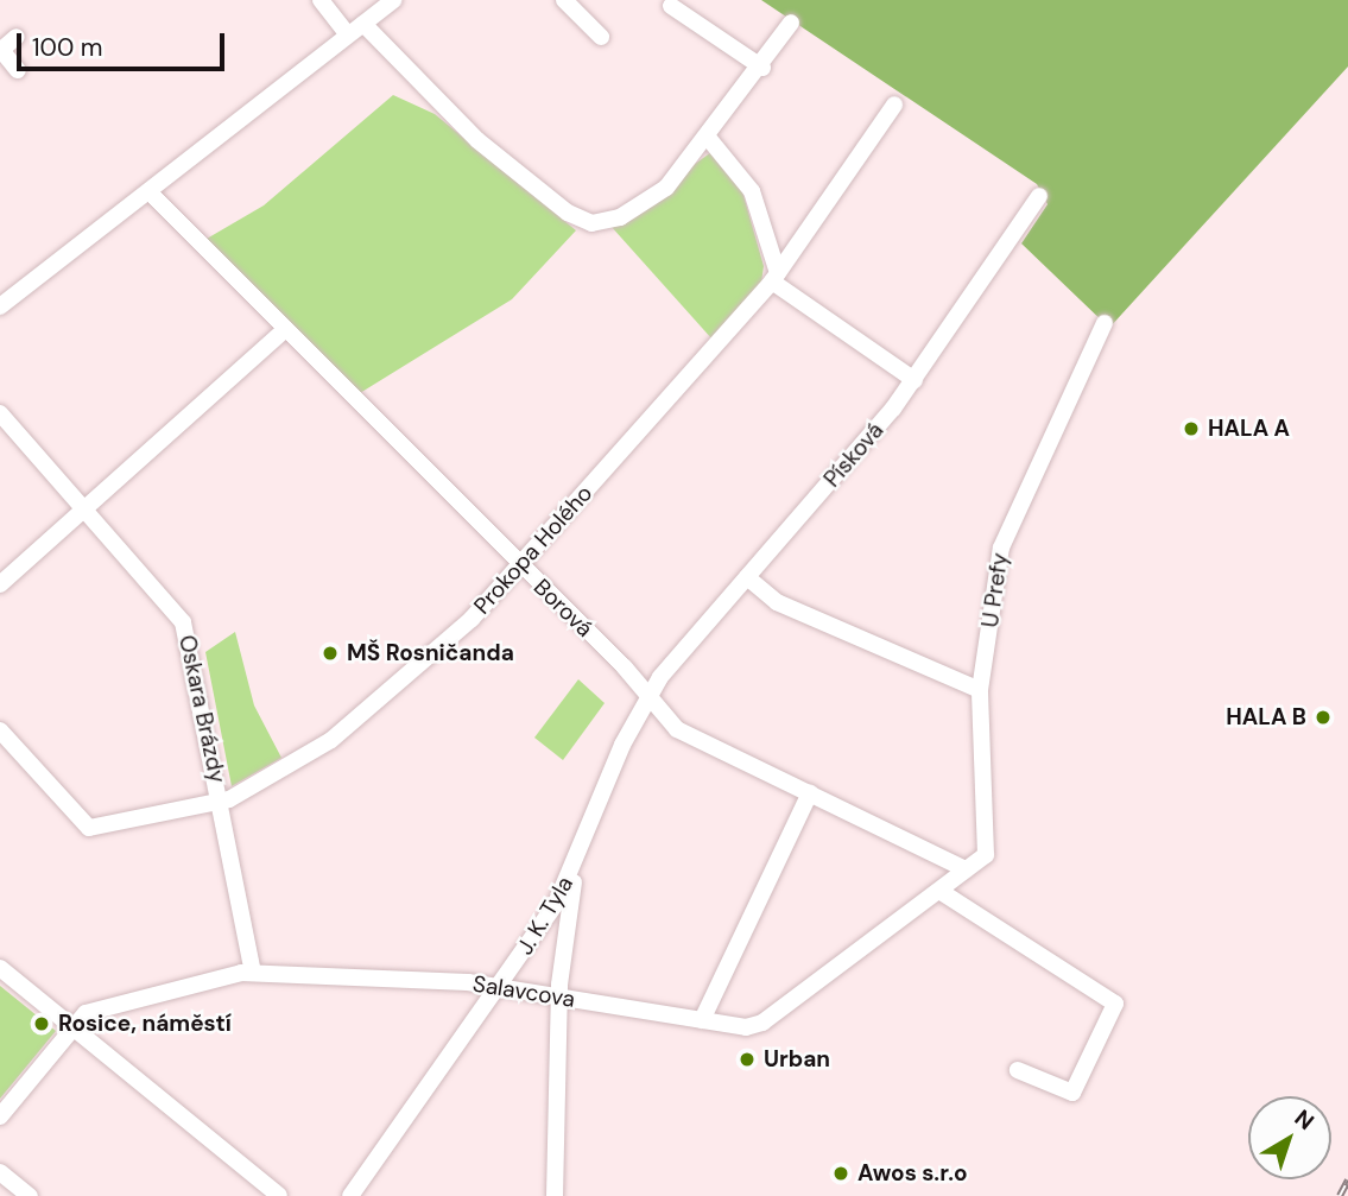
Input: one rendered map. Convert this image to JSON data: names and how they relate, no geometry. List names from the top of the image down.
{
  "streets": {
    "street": [
      "Písková",
      "Prokopa Holého",
      "U Prefy",
      "Borová",
      "Oskara Brázdy",
      "J. K. Tyla",
      "Salavcova"
    ]
  },
  "crossings": [
    ["Písková", "Borová"],
    ["Písková", "J. K. Tyla"],
    ["Prokopa Holého", "Borová"],
    ["Prokopa Holého", "Oskara Brázdy"],
    ["U Prefy", "Borová"],
    ["U Prefy", "Salavcova"],
    ["Borová", "J. K. Tyla"],
    ["Borová", "Salavcova"],
    ["Oskara Brázdy", "Salavcova"],
    ["J. K. Tyla", "Salavcova"]
  ],
  "places": [
    "HALA A",
    "MŠ Rosničanda",
    "HALA B",
    "Rosice, náměstí",
    "Urban",
    "Awos s.r.o"
  ],
  "scale_bar": "100 m",
  "north": "top right"
}
